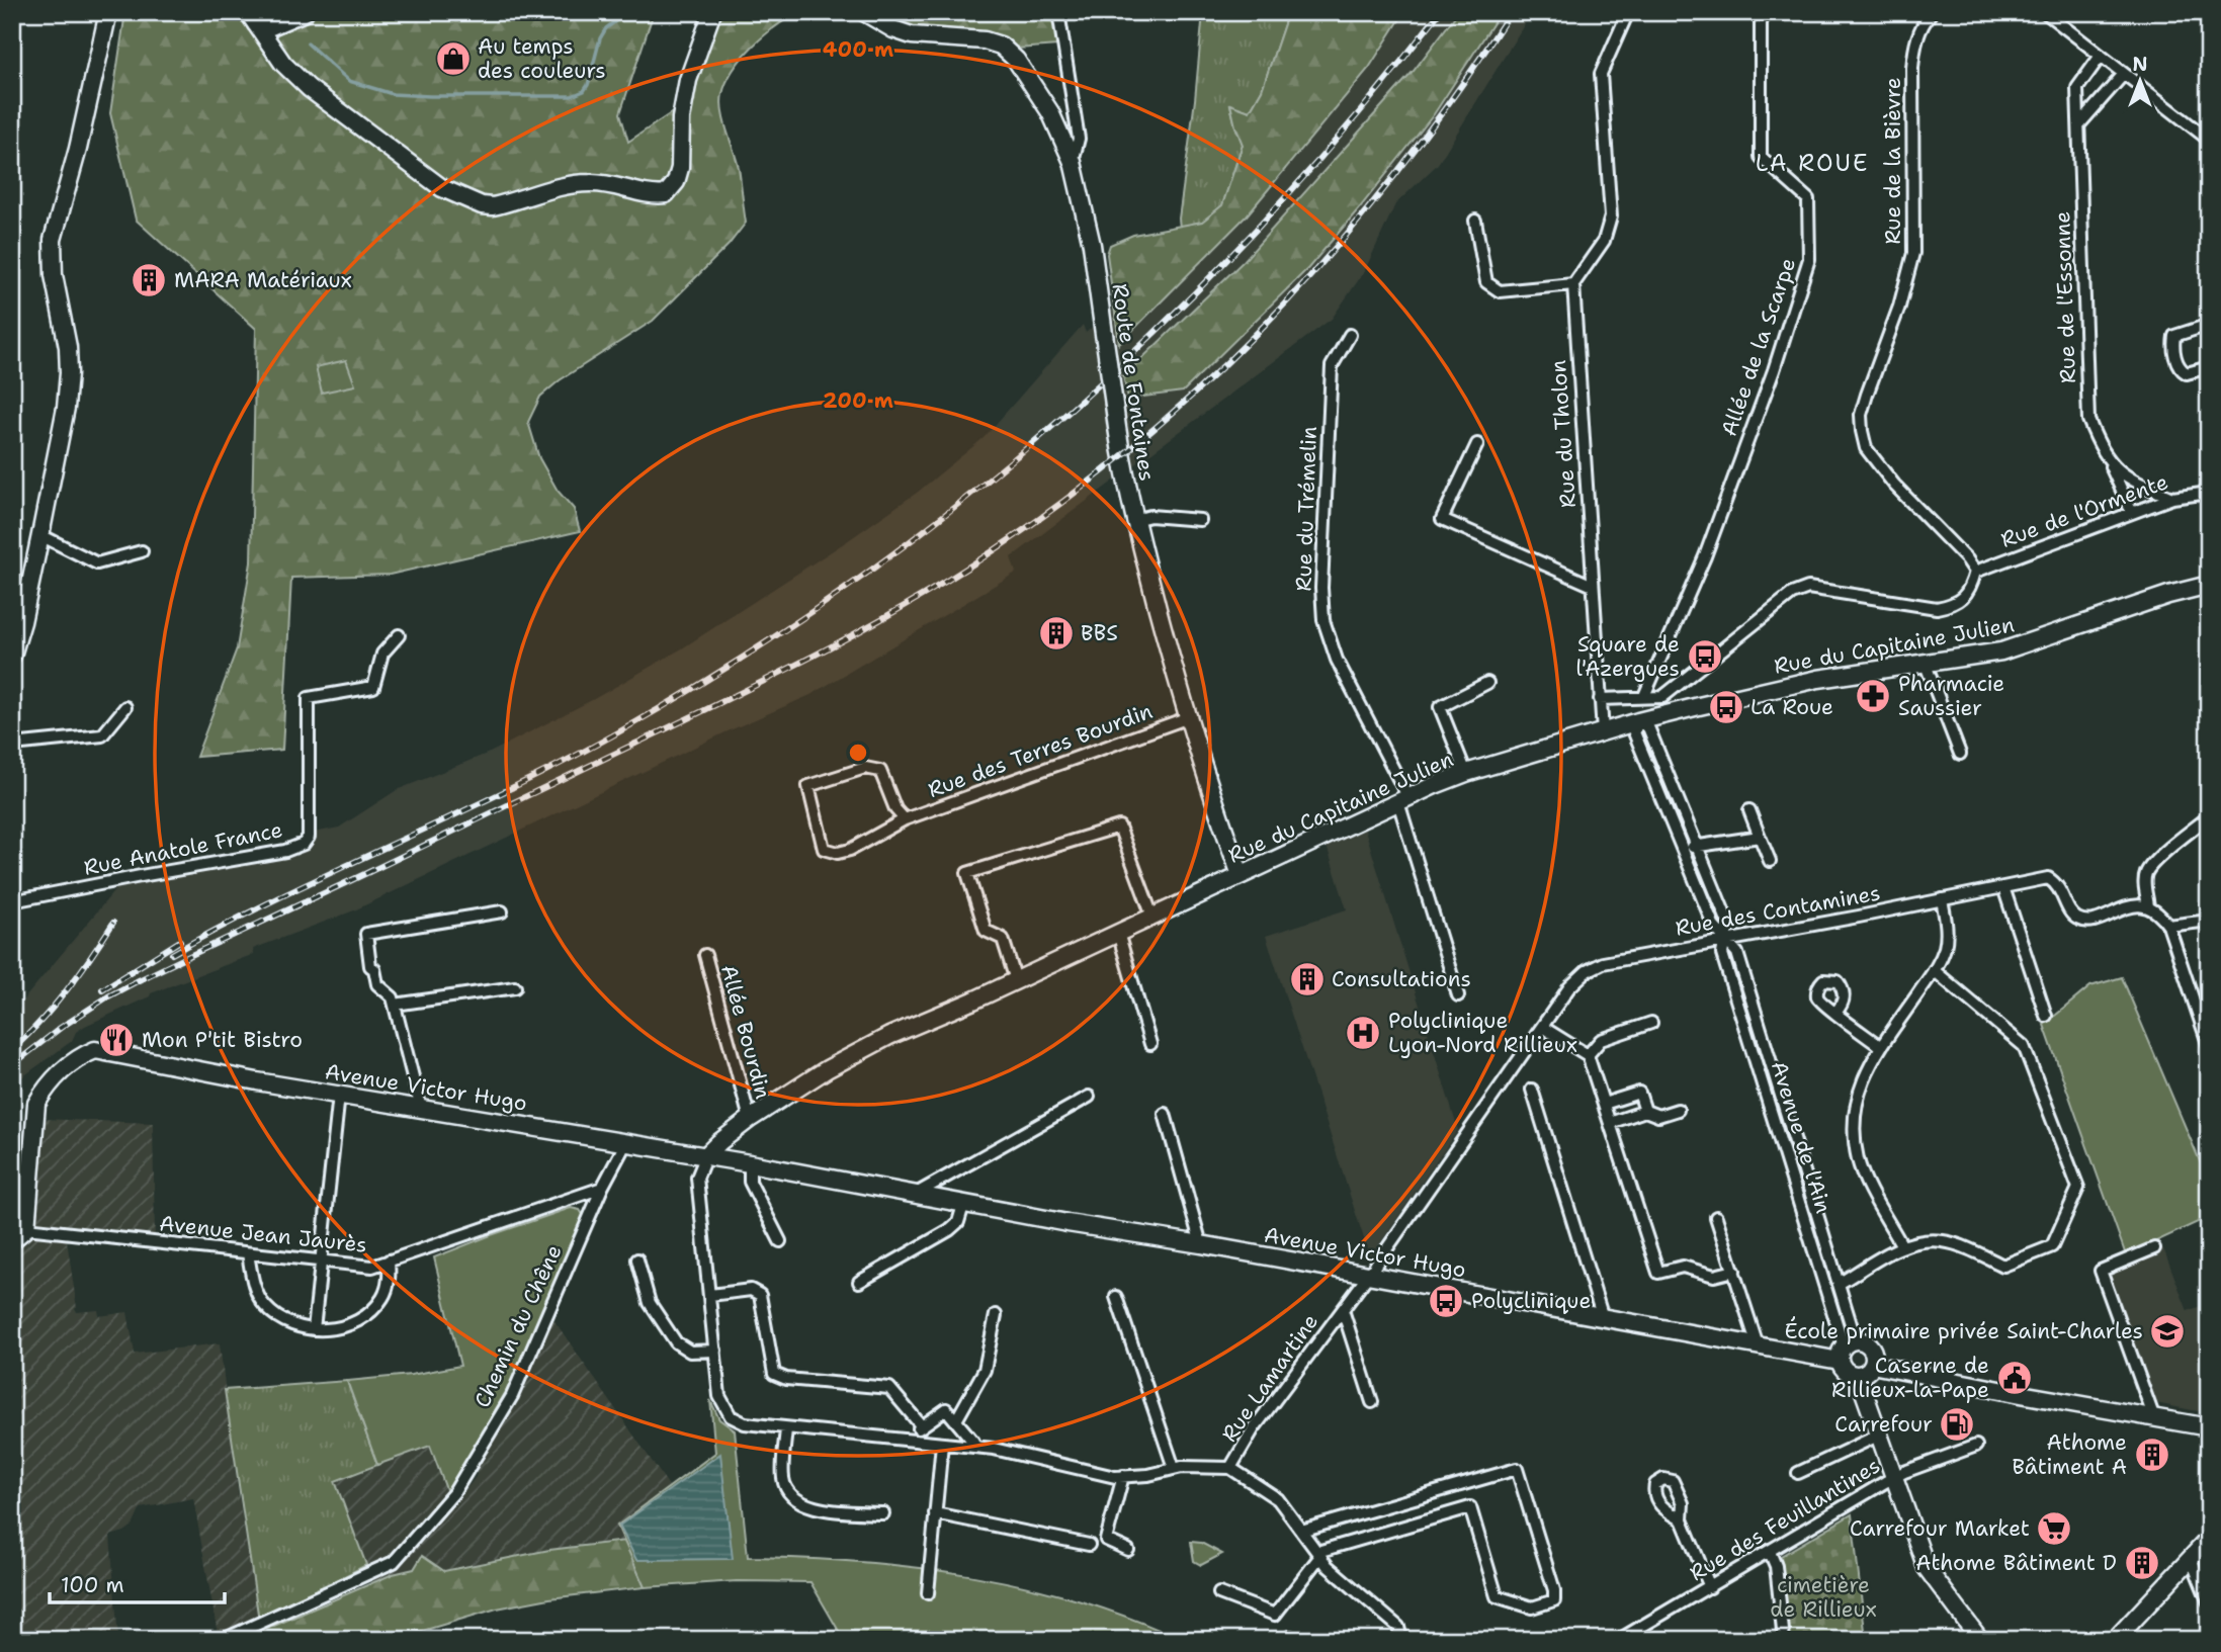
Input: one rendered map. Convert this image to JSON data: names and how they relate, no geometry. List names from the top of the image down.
{
  "streets": {
    "street": [
      "Rue de la Bièvre",
      "Rue de l'Essonne",
      "Allée de la Scarpe",
      "Route de Fontaines",
      "Rue du Tholon",
      "Rue du Trémelin",
      "Rue de l'Ormente",
      "Rue du Capitaine Julien",
      "Rue des Terres Bourdin",
      "Rue Anatole France",
      "Rue des Contamines",
      "Allée Bourdin",
      "Avenue Victor Hugo",
      "Avenue de l'Ain",
      "Avenue Jean Jaurès",
      "Chemin du Chêne",
      "Rue Lamartine",
      "Rue des Feuillantines"
    ]
  },
  "crossings": [
    ["Rue de la Bièvre", "Rue de l'Ormente"],
    ["Rue de l'Essonne", "Rue de l'Ormente"],
    ["Route de Fontaines", "Rue du Capitaine Julien"],
    ["Route de Fontaines", "Rue des Terres Bourdin"],
    ["Rue du Tholon", "Rue du Capitaine Julien"],
    ["Rue du Trémelin", "Rue du Capitaine Julien"],
    ["Rue du Capitaine Julien", "Allée Bourdin"],
    ["Rue du Capitaine Julien", "Avenue Victor Hugo"],
    ["Rue du Capitaine Julien", "Avenue de l'Ain"],
    ["Rue des Contamines", "Avenue Victor Hugo"],
    ["Rue des Contamines", "Avenue de l'Ain"],
    ["Rue des Contamines", "Rue Lamartine"],
    ["Avenue Victor Hugo", "Avenue de l'Ain"],
    ["Avenue Victor Hugo", "Avenue Jean Jaurès"],
    ["Avenue Victor Hugo", "Rue Lamartine"],
    ["Avenue Jean Jaurès", "Chemin du Chêne"]
  ],
  "districts": ["LA ROUE"],
  "parks": ["cimetière de Rillieux"],
  "places": {
    "shop": ["Au temps des couleurs"],
    "building": [
      "MARA Matériaux",
      "BBS",
      "Consultations",
      "Athome Bâtiment A",
      "Athome Bâtiment D"
    ],
    "bus stop": ["Square de l'Azergues", "La Roue", "Polyclinique"],
    "pharmacy": ["Pharmacie Saussier"],
    "hospital": ["Polyclinique Lyon-Nord Rillieux"],
    "restaurant": ["Mon P'tit Bistro"],
    "school or university": ["École primaire privée Saint-Charles"],
    "public building": ["Caserne de Rillieux-la-Pape"],
    "fuel station": ["Carrefour"],
    "supermarket": ["Carrefour Market"]
  },
  "scale_bar": "100 m",
  "north": "top",
  "rings": ["400 m", "200 m"]
}
